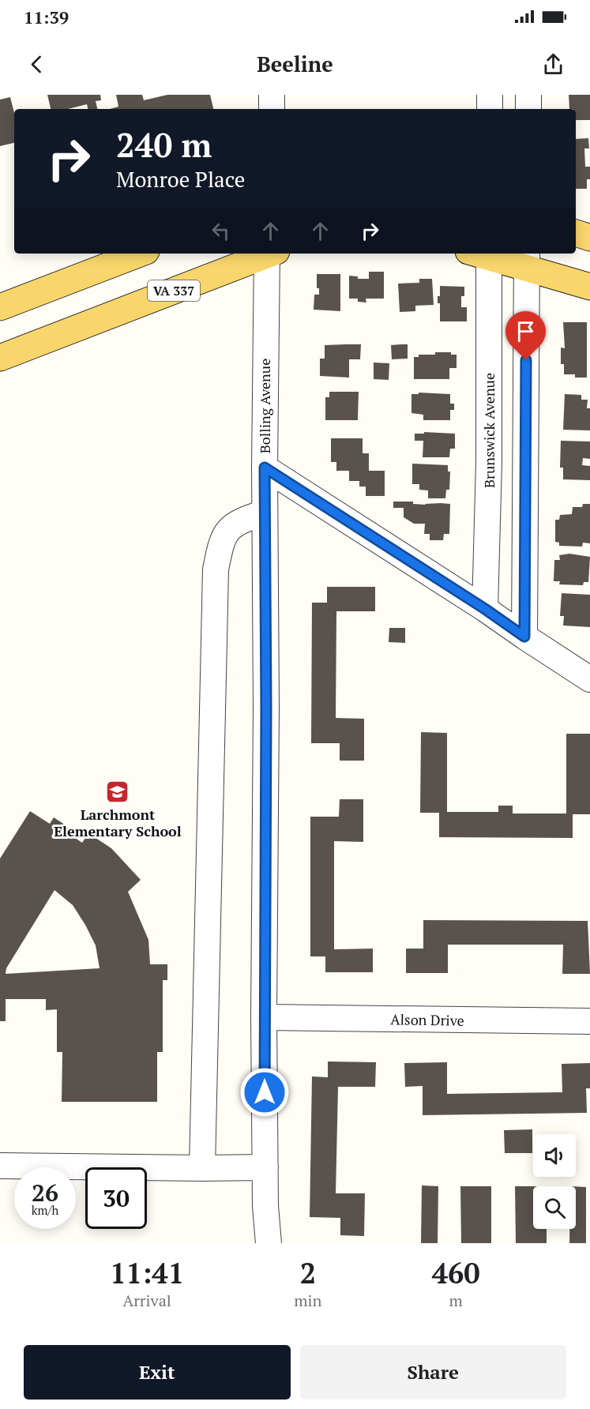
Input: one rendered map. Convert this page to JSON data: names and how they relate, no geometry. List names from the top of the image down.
{
  "streets": {
    "main road": ["VA 337"],
    "street": ["Bolling Avenue", "Brunswick Avenue", "Alson Drive"]
  },
  "crossings": [
    ["Bolling Avenue", "Alson Drive"]
  ],
  "places": {
    "school or university": ["Larchmont Elementary School"]
  },
  "page": {
    "status": "11:39",
    "header": "Beeline",
    "turn": ["240 m", "Monroe Place"],
    "speed": "26 km/h",
    "limit": "30",
    "eta": [
      "11:41",
      "Arrival",
      "2",
      "min",
      "460",
      "m"
    ],
    "buttons": ["Exit", "Share"]
  }
}
